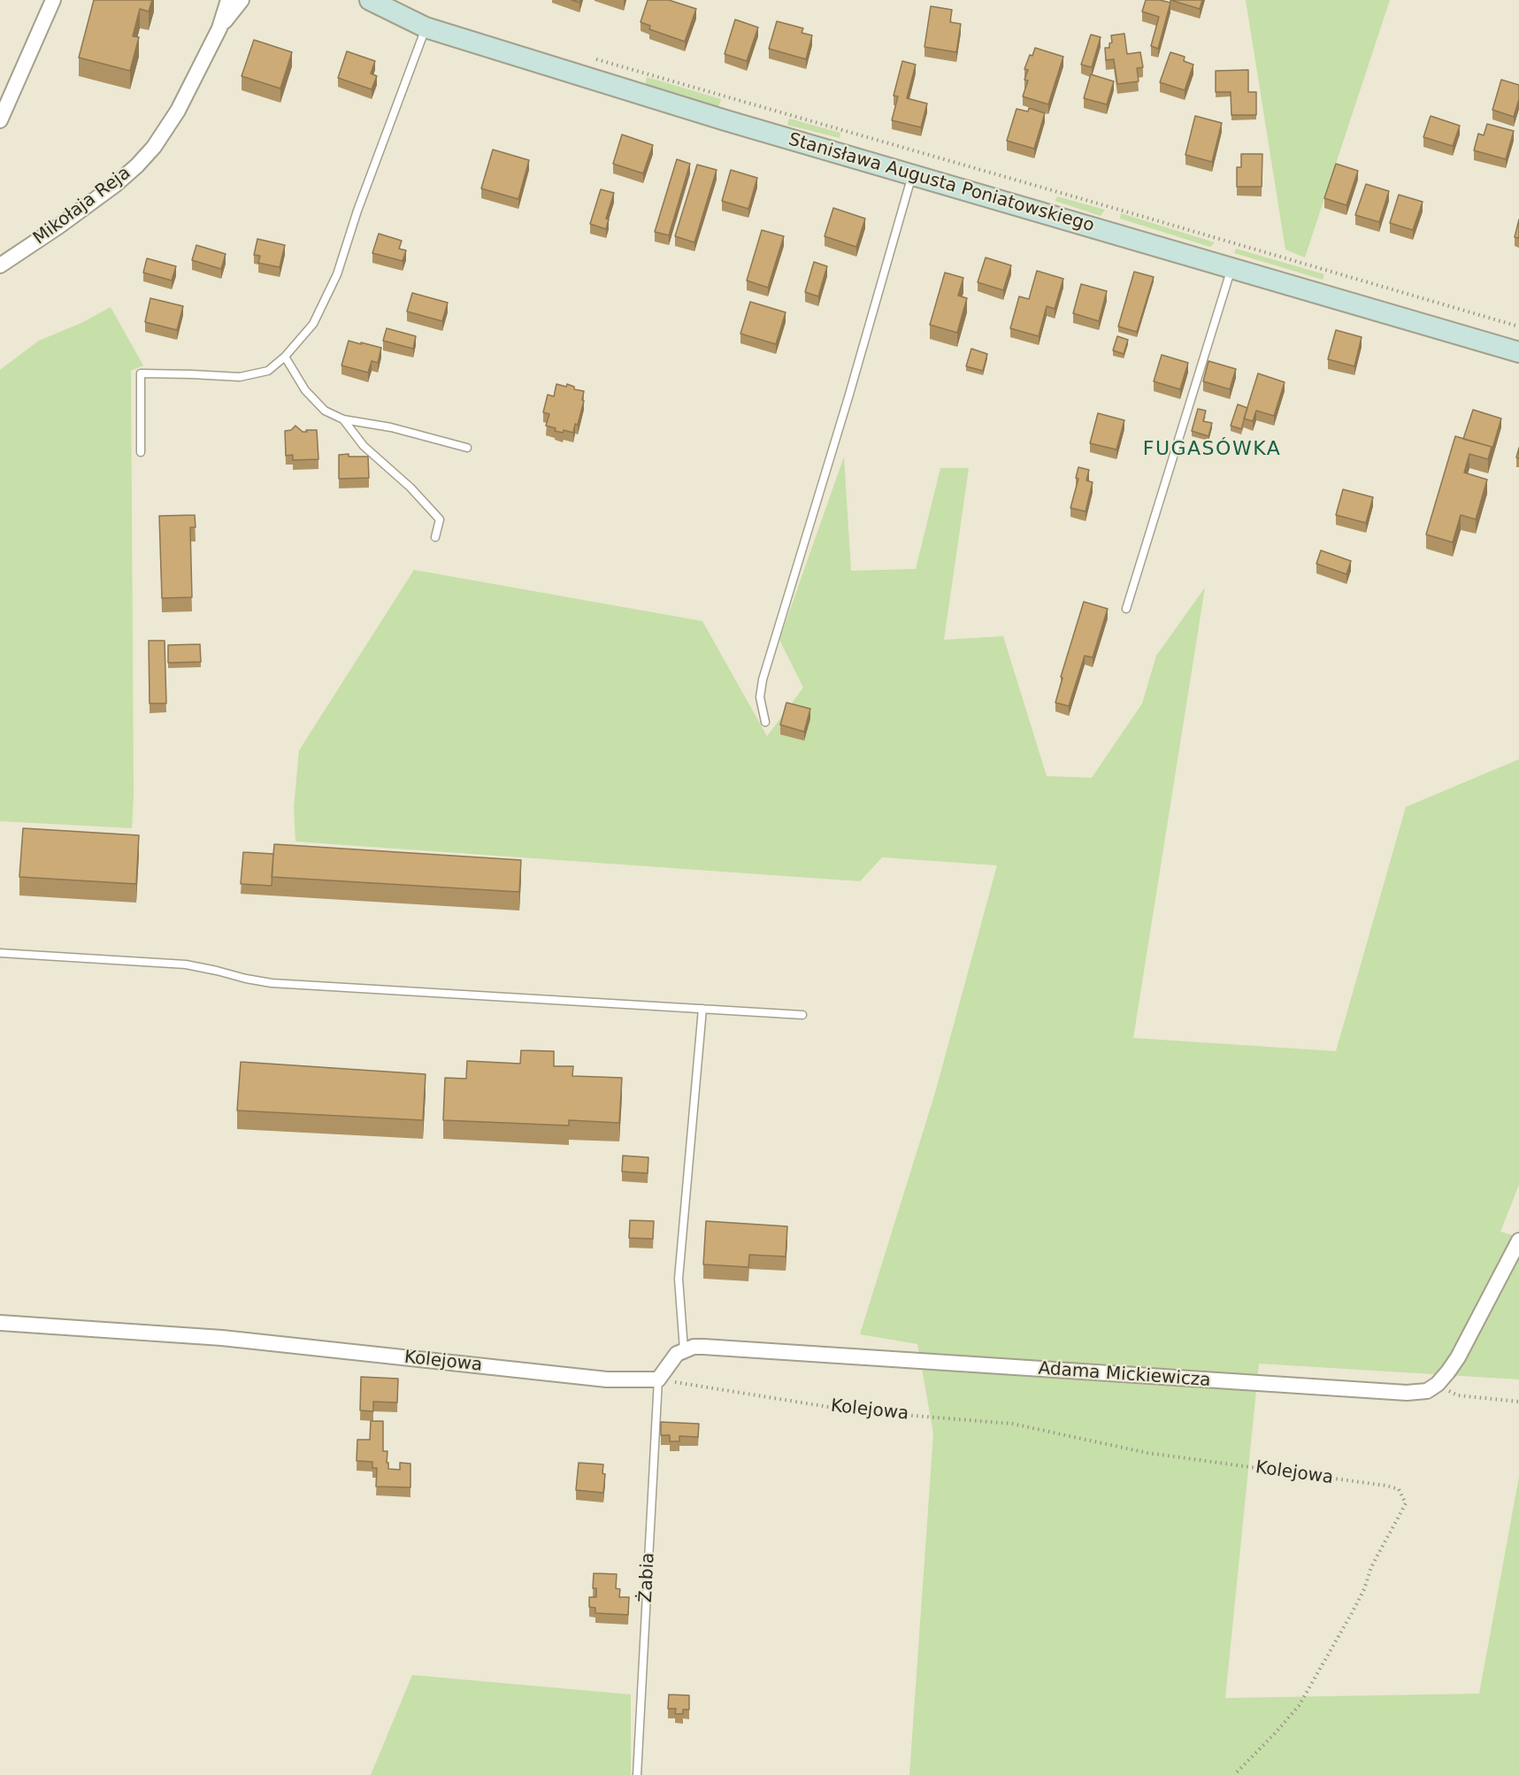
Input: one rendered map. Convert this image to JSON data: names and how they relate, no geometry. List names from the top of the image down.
{
  "streets": {
    "main road": ["Stanisława Augusta Poniatowskiego"],
    "street": ["Mikołaja Reja", "Kolejowa", "Adama Mickiewicza"],
    "lane": ["Żabia"]
  },
  "crossings": [
    ["Kolejowa", "Żabia"]
  ],
  "districts": ["FUGASÓWKA"]
}
